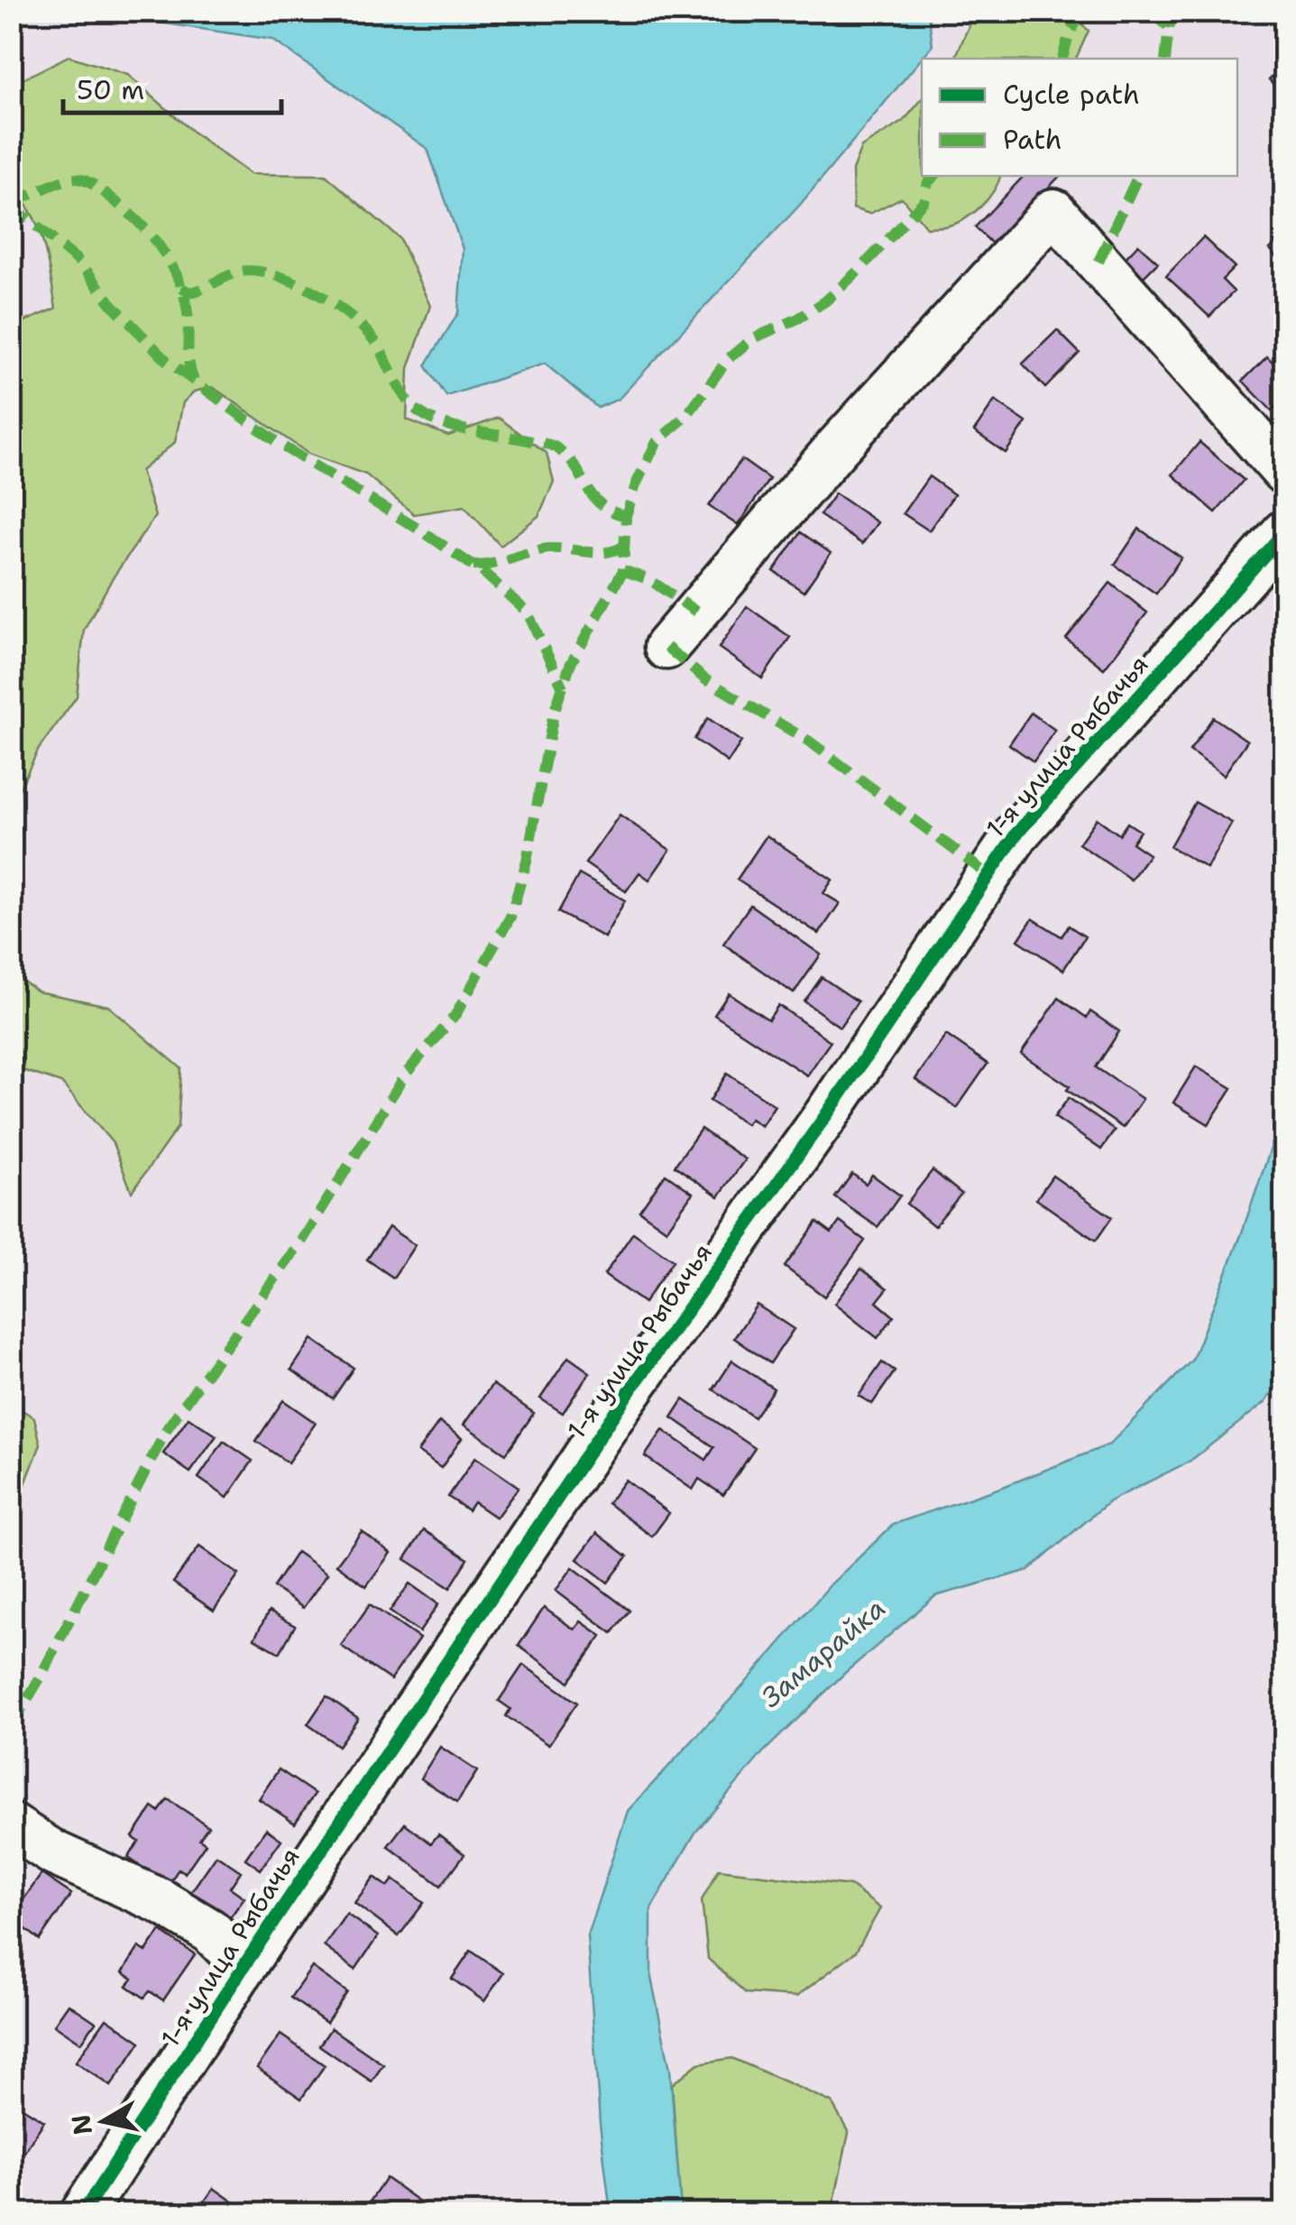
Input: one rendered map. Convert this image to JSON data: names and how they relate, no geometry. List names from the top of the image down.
{
  "streets": {
    "street": ["1-я улица Рыбачья"]
  },
  "water": ["Замарайка"],
  "legend": ["Cycle path", "Path"],
  "scale_bar": "50 m",
  "north": "left"
}
